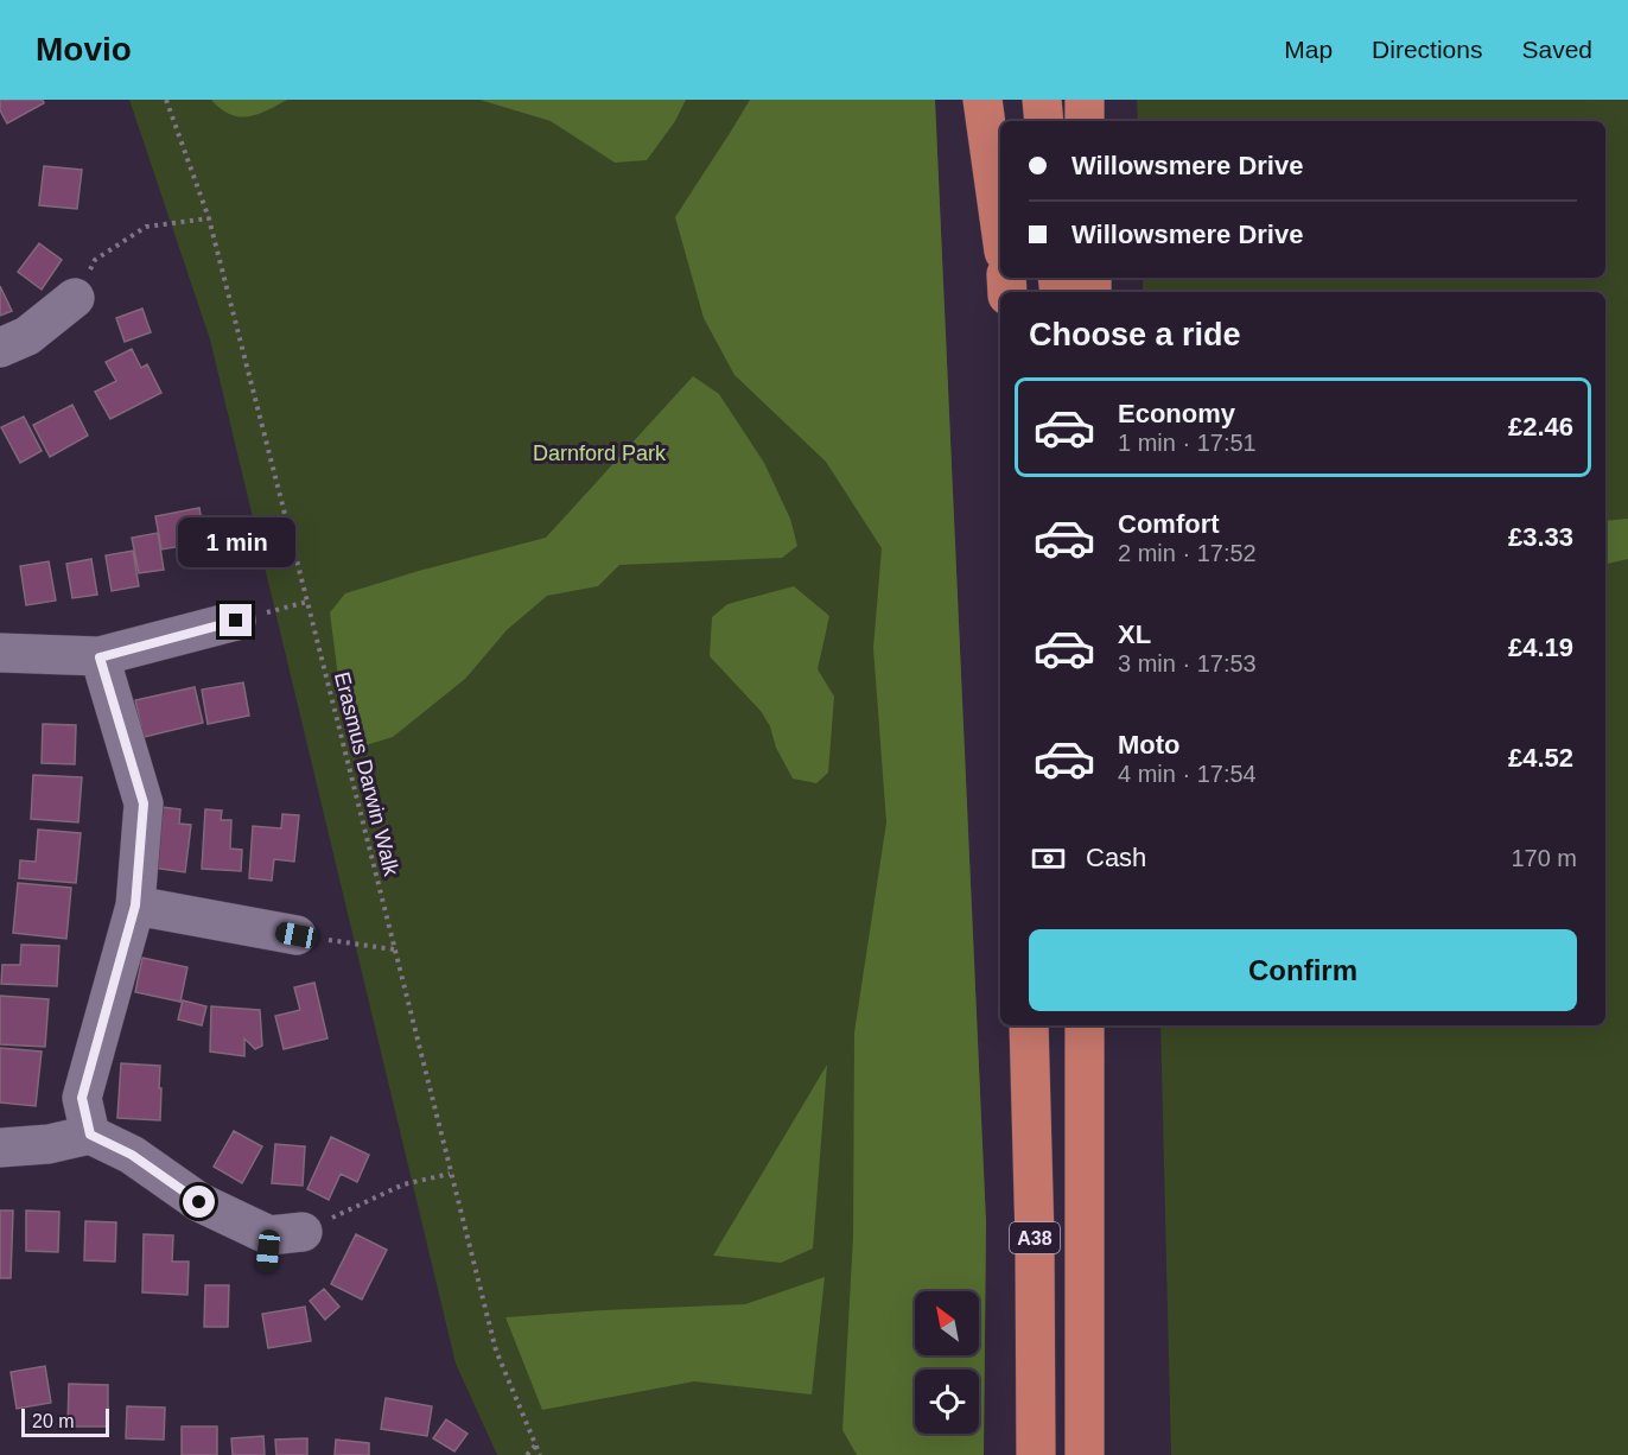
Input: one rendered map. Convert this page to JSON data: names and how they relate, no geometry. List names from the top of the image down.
{
  "streets": {
    "highway": ["A38"],
    "path": ["Erasmus Darwin Walk"]
  },
  "parks": ["Darnford Park"],
  "scale_bar": "20 m",
  "north": "top left",
  "page": {
    "header": "Movio",
    "nav": ["Map", "Directions", "Saved"],
    "banner": ["Willowsmere Drive", "Willowsmere Drive"],
    "heading": "Choose a ride",
    "list": [
      {
        "name": "Economy",
        "note": "1 min · 17:51",
        "value": "£2.46"
      },
      {
        "name": "Comfort",
        "note": "2 min · 17:52",
        "value": "£3.33"
      },
      {
        "name": "XL",
        "note": "3 min · 17:53",
        "value": "£4.19"
      },
      {
        "name": "Moto",
        "note": "4 min · 17:54",
        "value": "£4.52"
      }
    ],
    "bubble": "1 min",
    "pay": ["Cash", "170 m"],
    "buttons": "Confirm",
    "scale": "20 m"
  }
}
